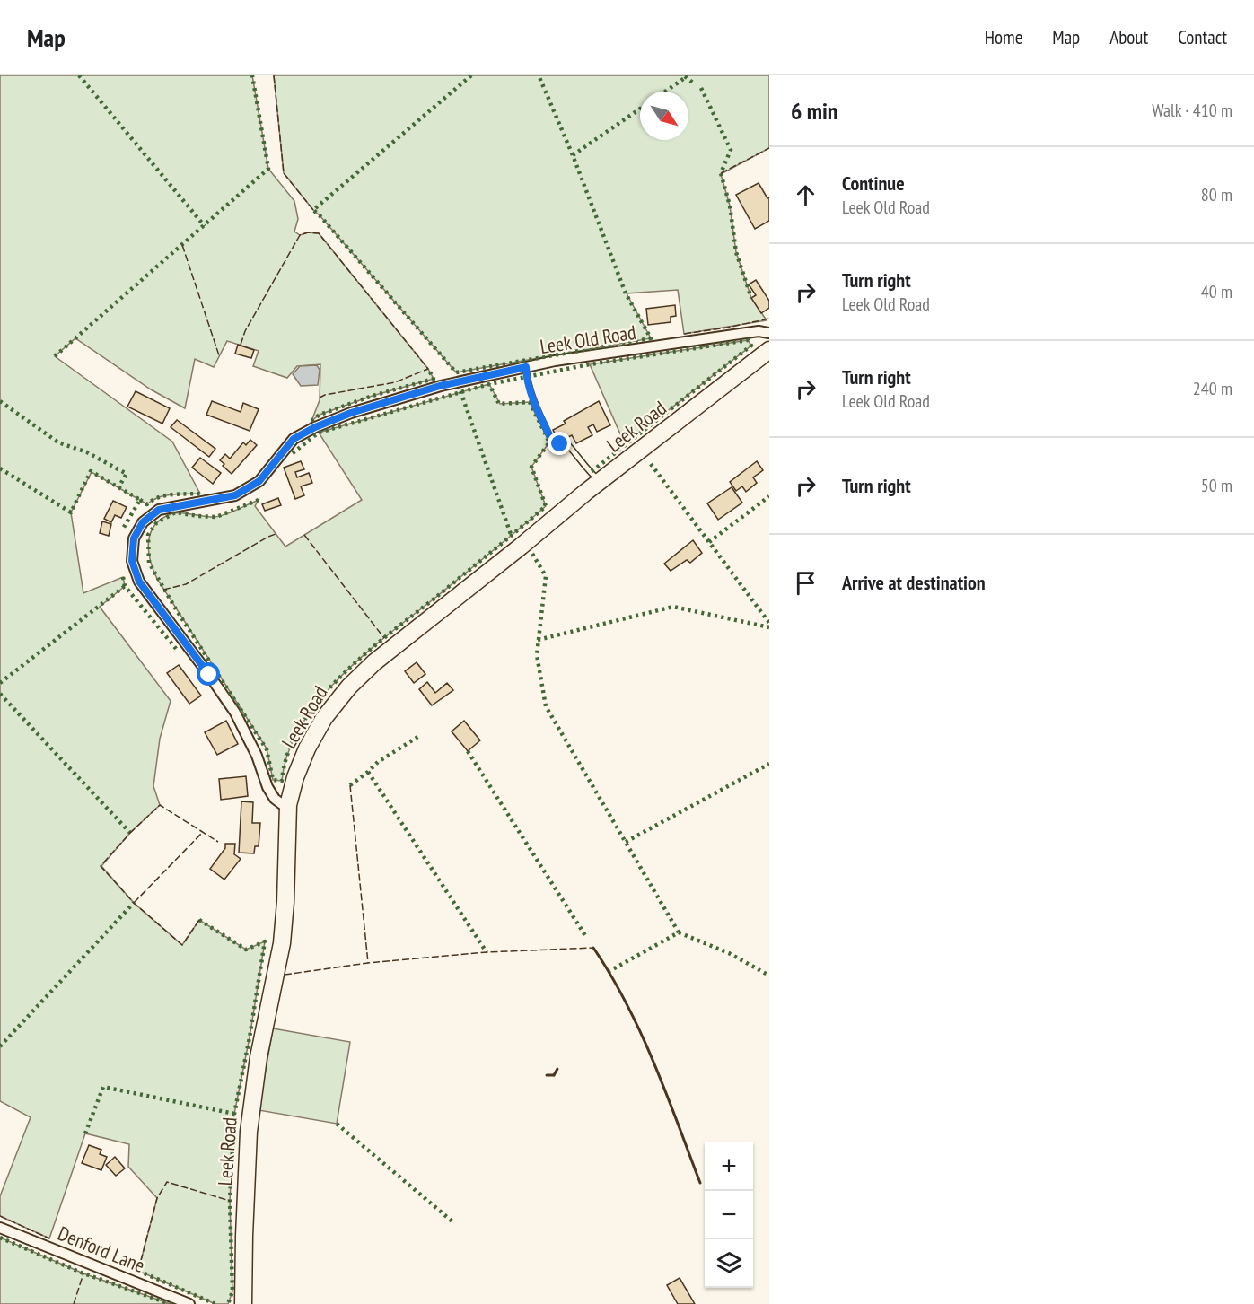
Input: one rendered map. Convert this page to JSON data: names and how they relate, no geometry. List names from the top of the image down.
{
  "streets": {
    "highway": ["Leek Road"],
    "street": ["Leek Old Road", "Denford Lane"]
  },
  "crossings": [
    ["Leek Old Road", "Leek Road"]
  ],
  "north": "bottom right",
  "page": {
    "header": "Map",
    "nav": [
      "Home",
      "Map",
      "About",
      "Contact"
    ],
    "heading": ["6 min", "Walk · 410 m"],
    "list": [
      ["Continue", "Leek Old Road", "80 m"],
      ["Turn right", "Leek Old Road", "40 m"],
      ["Turn right", "Leek Old Road", "240 m"],
      ["Turn right", "50 m"],
      "Arrive at destination"
    ],
    "map_buttons": ["+", "−"]
  }
}
